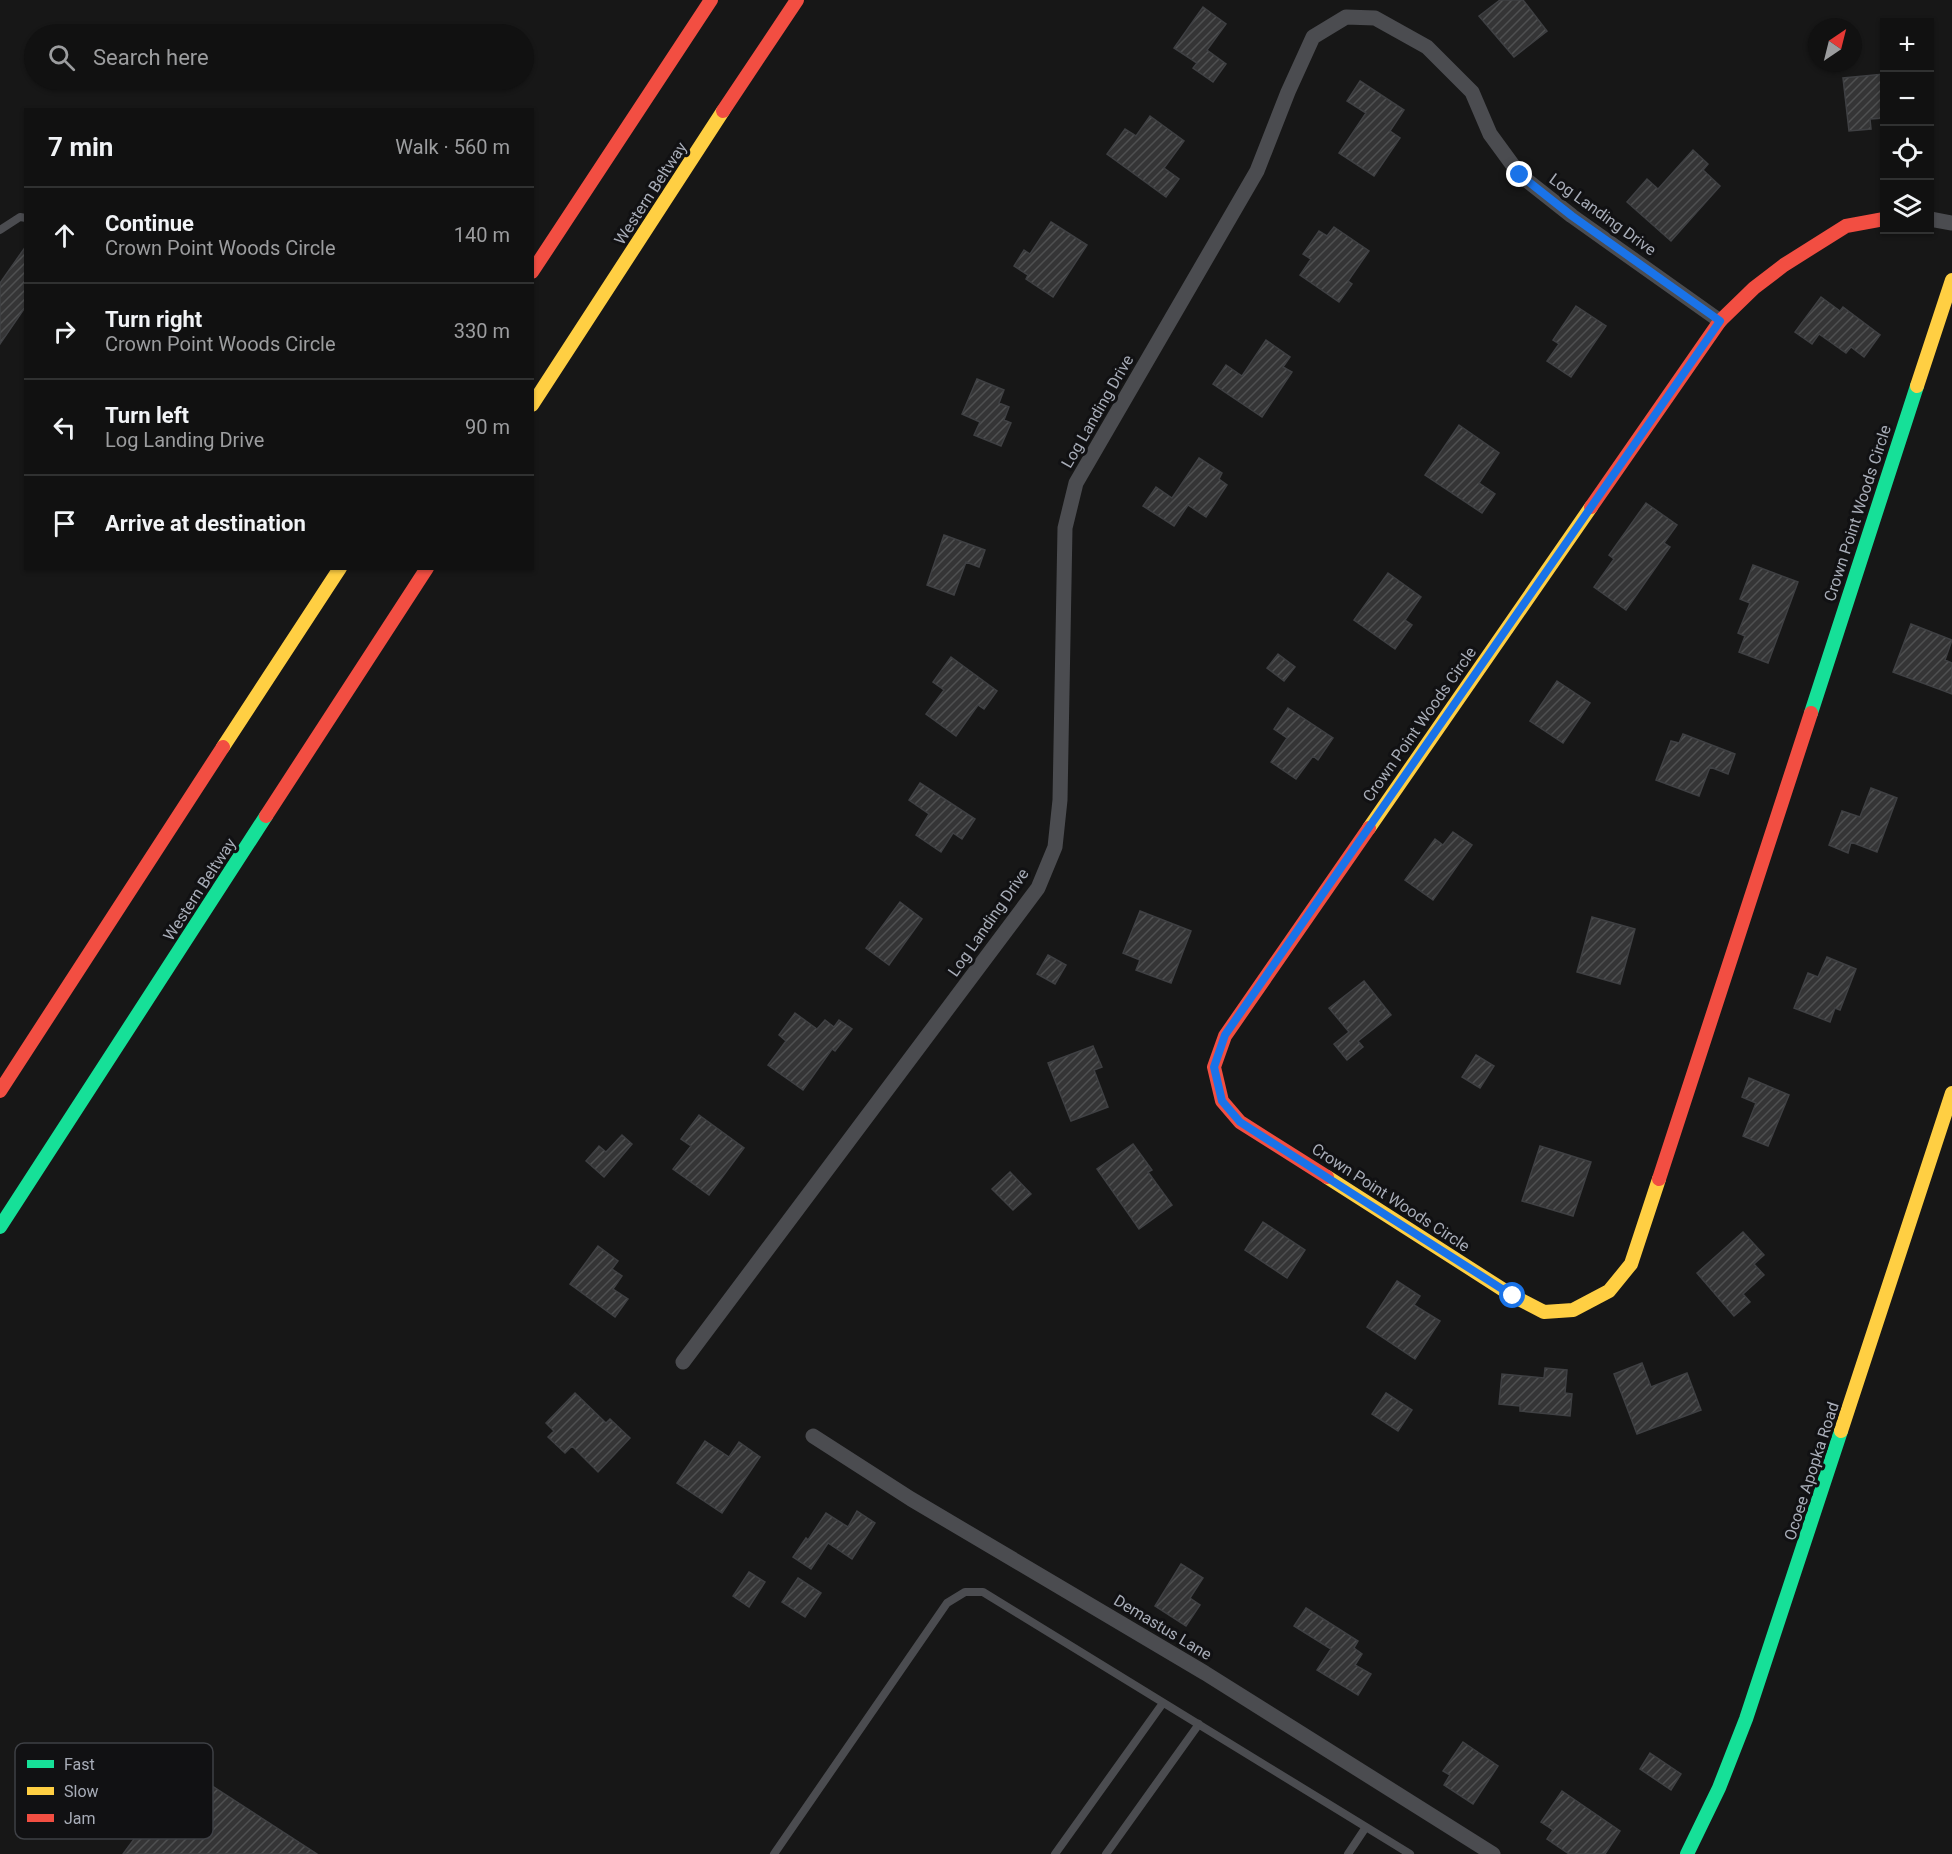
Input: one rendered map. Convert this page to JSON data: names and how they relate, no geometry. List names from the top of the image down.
{
  "streets": {
    "main road": ["Western Beltway", "Crown Point Woods Circle", "Ocoee Apopka Road"],
    "street": ["Log Landing Drive", "Demastus Lane"]
  },
  "crossings": [
    ["Log Landing Drive", "Crown Point Woods Circle"]
  ],
  "legend": ["Fast", "Slow", "Jam"],
  "north": "top right",
  "page": {
    "map_buttons": ["+", "−"],
    "search": "Search here",
    "heading": ["7 min", "Walk · 560 m"],
    "list": [
      ["Continue", "Crown Point Woods Circle", "140 m"],
      ["Turn right", "Crown Point Woods Circle", "330 m"],
      ["Turn left", "Log Landing Drive", "90 m"],
      "Arrive at destination"
    ]
  }
}
